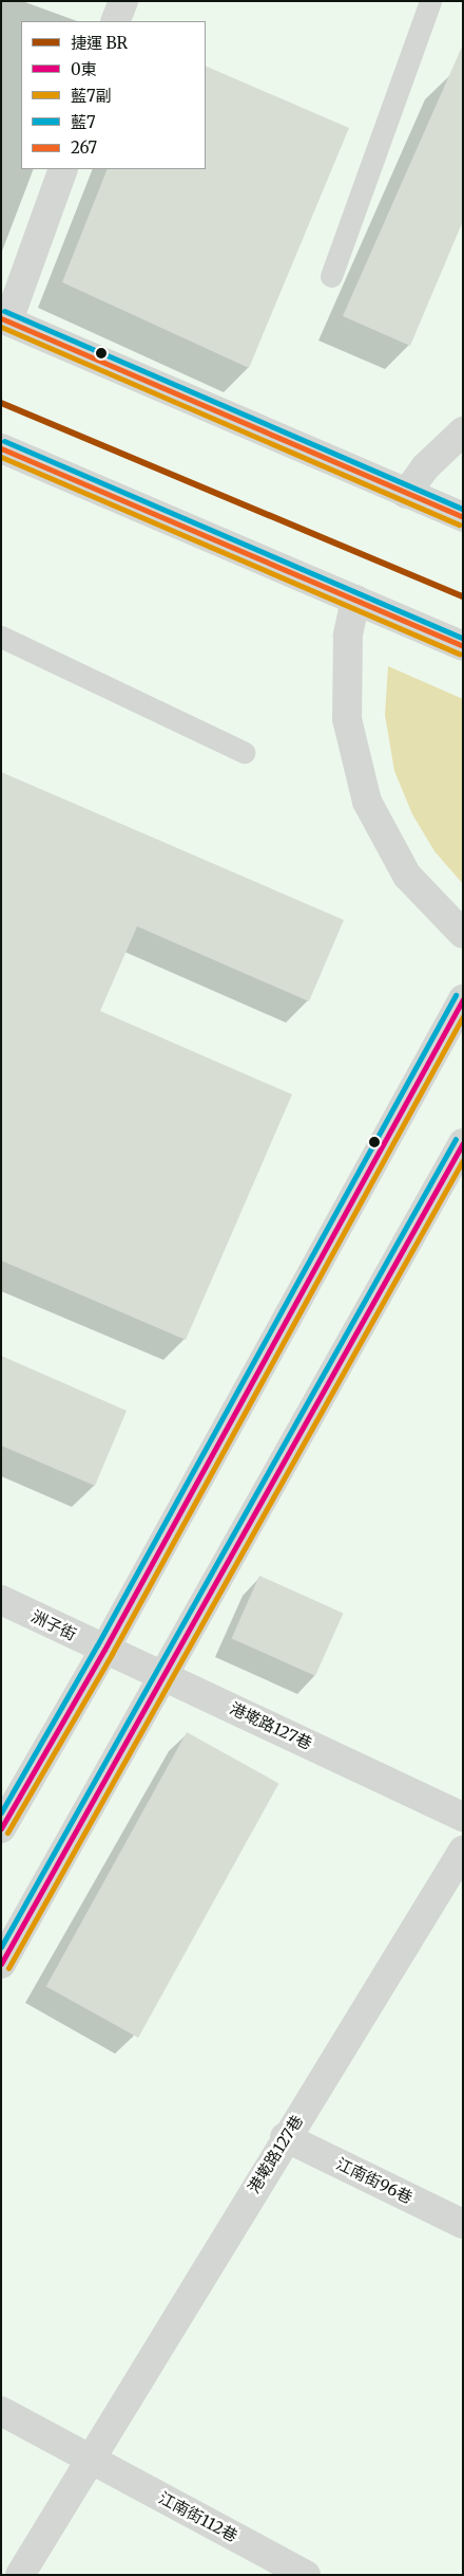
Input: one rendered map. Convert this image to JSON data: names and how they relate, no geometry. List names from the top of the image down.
{
  "streets": {
    "street": [
      "洲子街",
      "港墘路127巷",
      "江南街96巷",
      "江南街112巷"
    ]
  },
  "crossings": [
    ["洲子街", "港墘路127巷"],
    ["港墘路127巷", "江南街96巷"],
    ["港墘路127巷", "江南街112巷"]
  ],
  "lines": [
    "transit line 藍7",
    "transit line 267",
    "transit line 藍7副",
    "metro line BR",
    "transit line 0東"
  ],
  "legend": [
    "捷運 BR",
    "0東",
    "藍7副",
    "藍7",
    "267"
  ]
}
